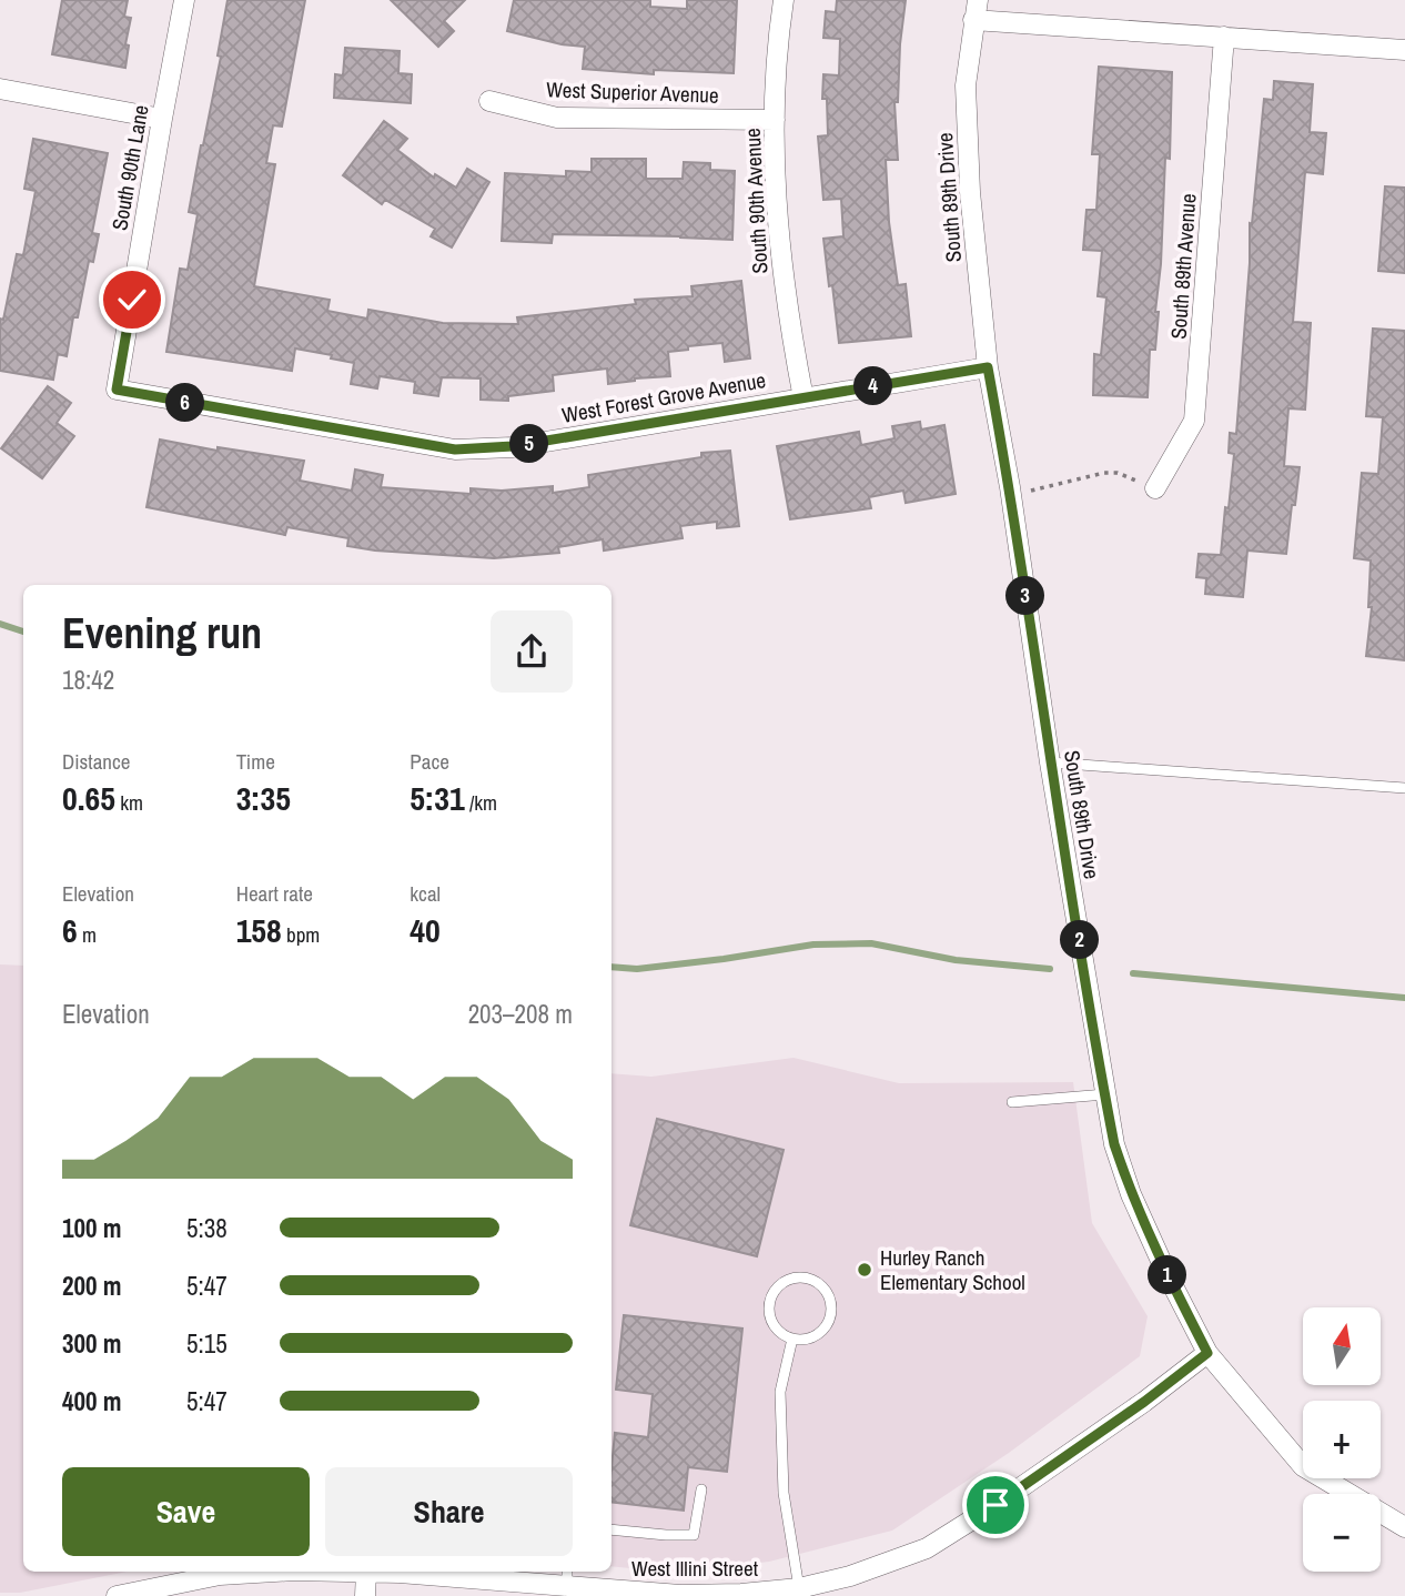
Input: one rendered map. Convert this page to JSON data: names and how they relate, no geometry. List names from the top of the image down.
{
  "streets": {
    "street": [
      "West Superior Avenue",
      "South 90th Lane",
      "South 89th Drive",
      "South 90th Avenue",
      "South 89th Avenue",
      "West Forest Grove Avenue",
      "West Illini Street"
    ]
  },
  "crossings": [
    ["West Superior Avenue", "South 90th Avenue"],
    ["South 90th Lane", "West Forest Grove Avenue"],
    ["South 89th Drive", "West Forest Grove Avenue"],
    ["South 89th Drive", "West Illini Street"],
    ["South 90th Avenue", "West Forest Grove Avenue"]
  ],
  "places": ["Hurley Ranch Elementary School"],
  "north": "top",
  "page": {
    "pins": [
      "4",
      "6",
      "5",
      "3",
      "2",
      "1"
    ],
    "heading": ["Evening run", "18:42"],
    "stats": [
      ["Distance", "0.65 km"],
      ["Time", "3:35"],
      ["Pace", "5:31 /km"],
      ["Elevation", "6 m"],
      ["Heart rate", "158 bpm"],
      ["kcal", "40"]
    ],
    "chart": ["Elevation", "203–208 m"],
    "list": [
      {
        "name": "100 m",
        "note": "5:38"
      },
      {
        "name": "200 m",
        "note": "5:47"
      },
      {
        "name": "300 m",
        "note": "5:15"
      },
      {
        "name": "400 m",
        "note": "5:47"
      }
    ],
    "map_buttons": ["+", "−"],
    "buttons": ["Save", "Share"]
  }
}
